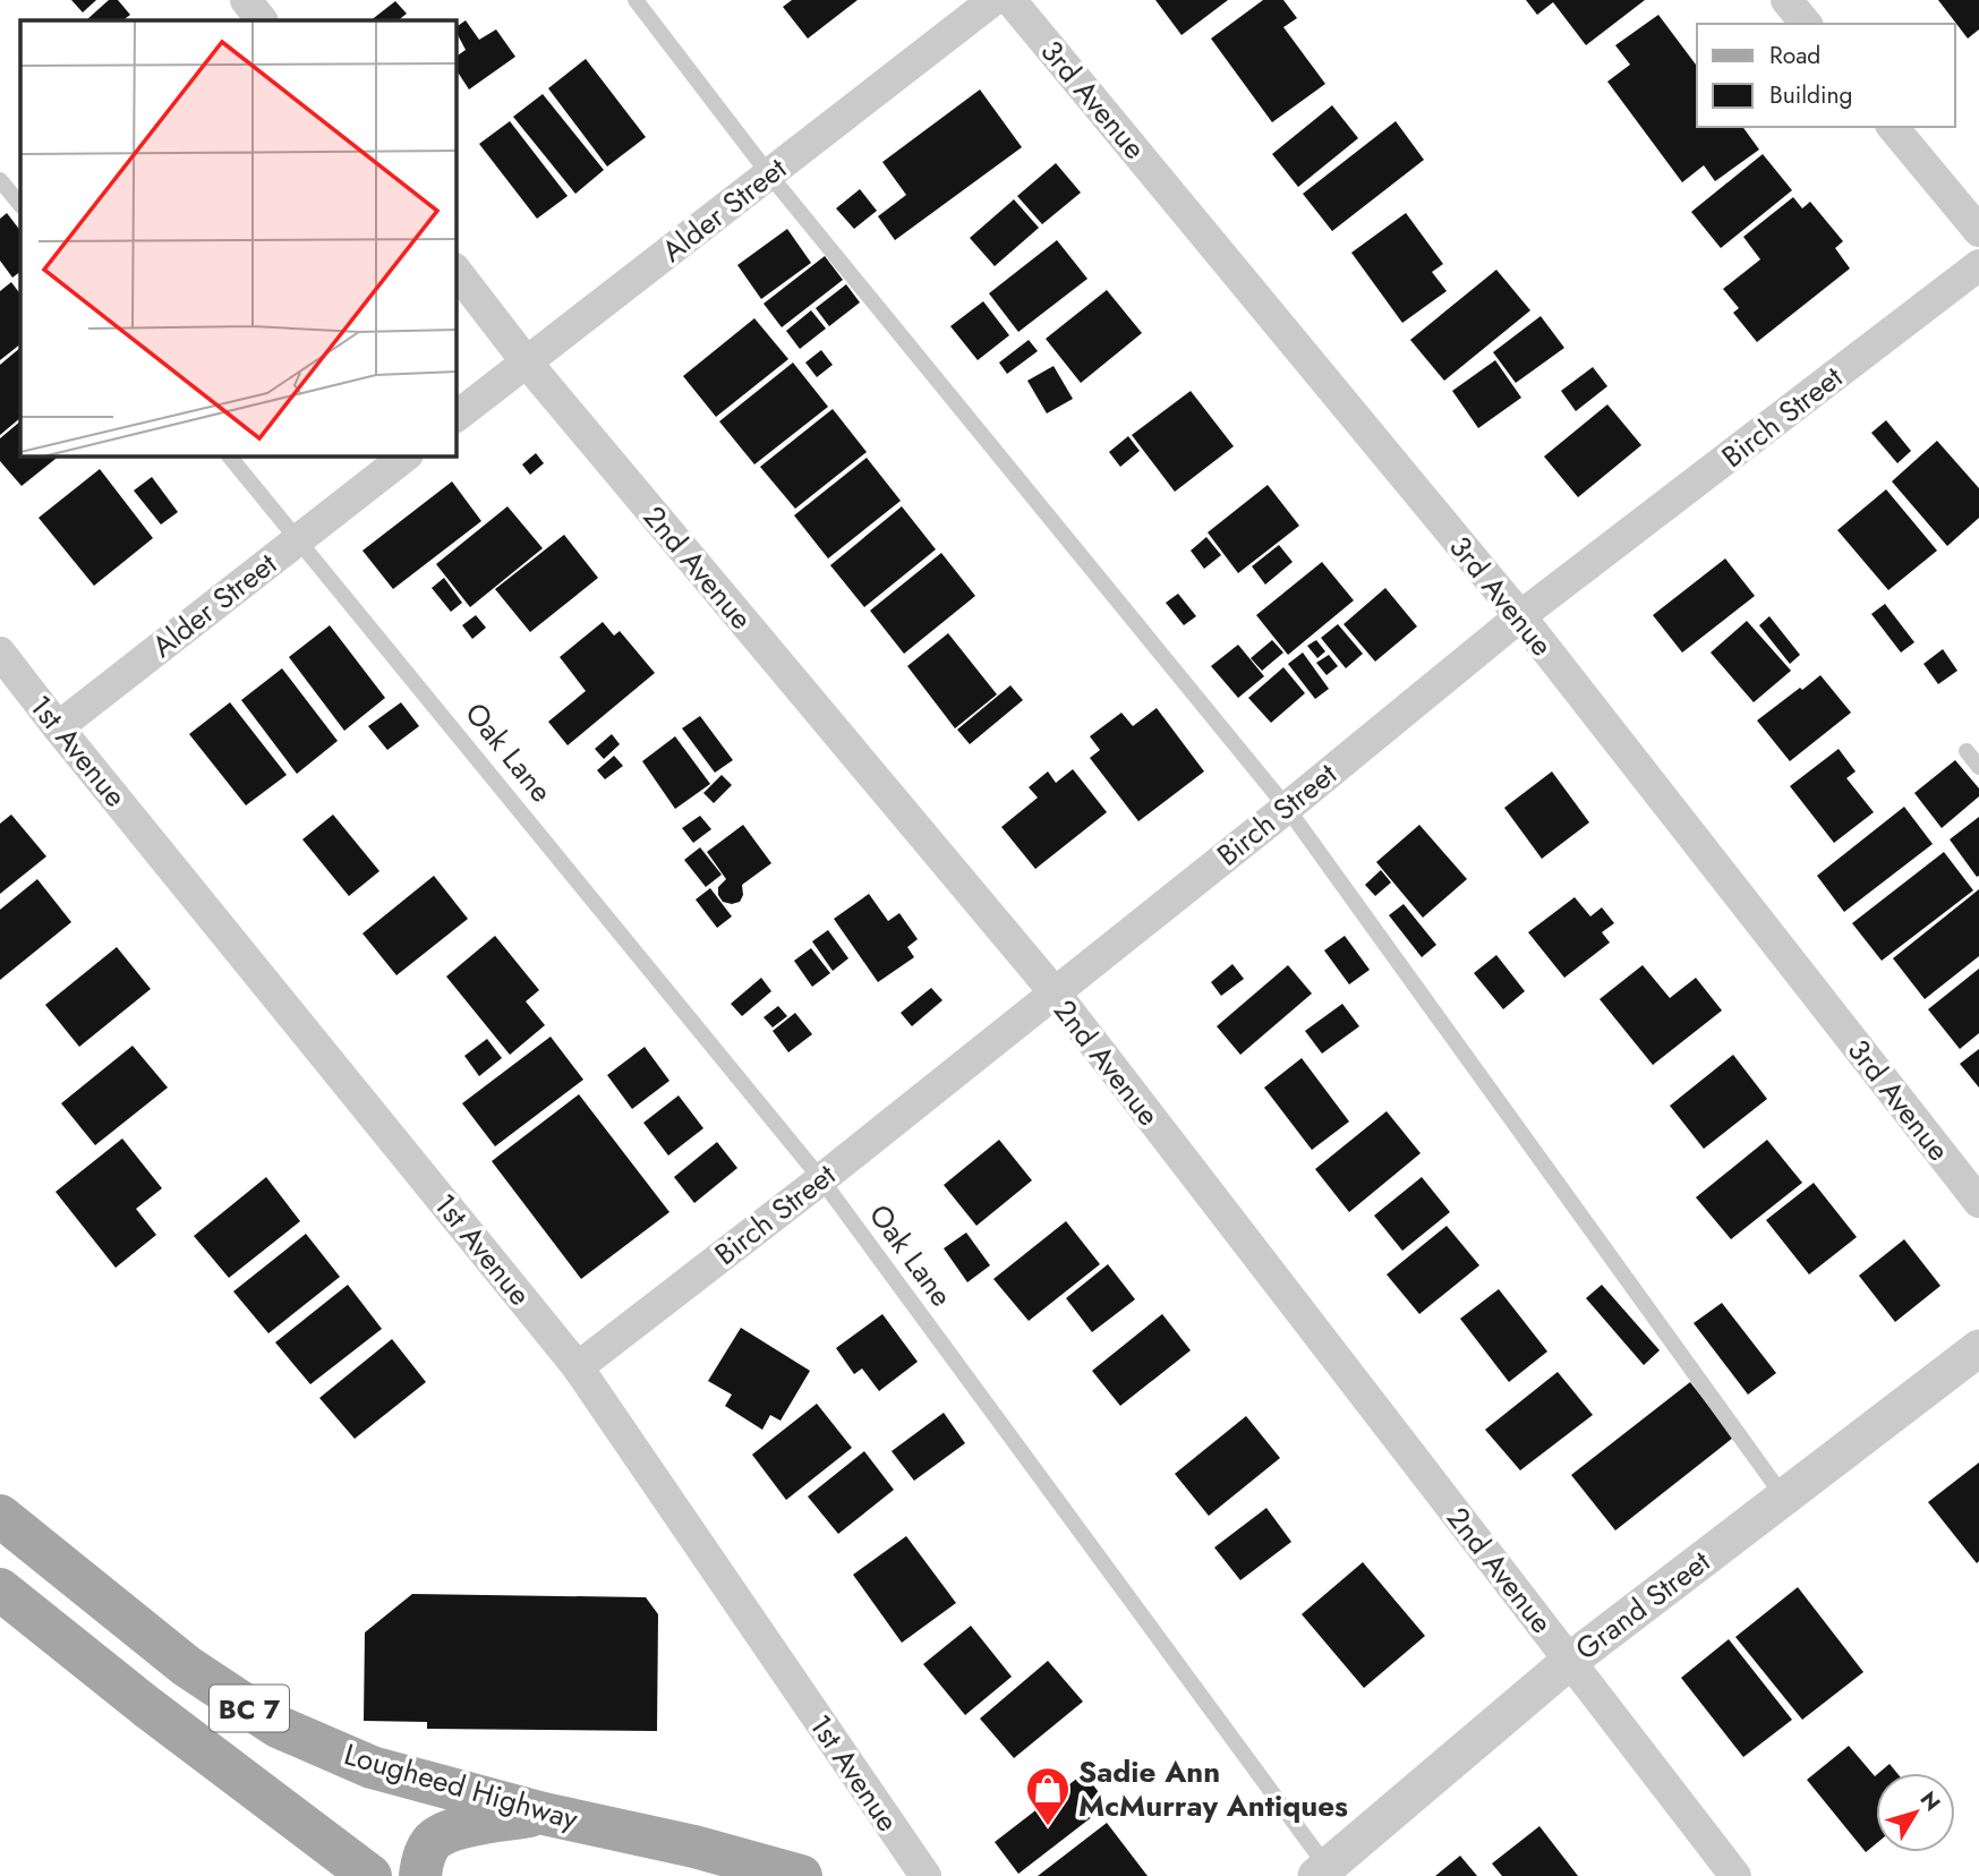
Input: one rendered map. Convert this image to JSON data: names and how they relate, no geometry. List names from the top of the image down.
{
  "streets": {
    "main road": ["BC 7", "Lougheed Highway"],
    "street": [
      "3rd Avenue",
      "Alder Street",
      "Birch Street",
      "2nd Avenue",
      "1st Avenue",
      "Grand Street"
    ],
    "lane": ["Oak Lane"]
  },
  "crossings": [
    ["3rd Avenue", "Birch Street"],
    ["Alder Street", "2nd Avenue"],
    ["Alder Street", "1st Avenue"],
    ["Alder Street", "Oak Lane"],
    ["Birch Street", "2nd Avenue"],
    ["Birch Street", "1st Avenue"],
    ["Birch Street", "Oak Lane"],
    ["2nd Avenue", "Grand Street"],
    ["Oak Lane", "Grand Street"]
  ],
  "places": {
    "shop": ["Sadie Ann McMurray Antiques"]
  },
  "legend": ["Road", "Building"],
  "north": "top right"
}
